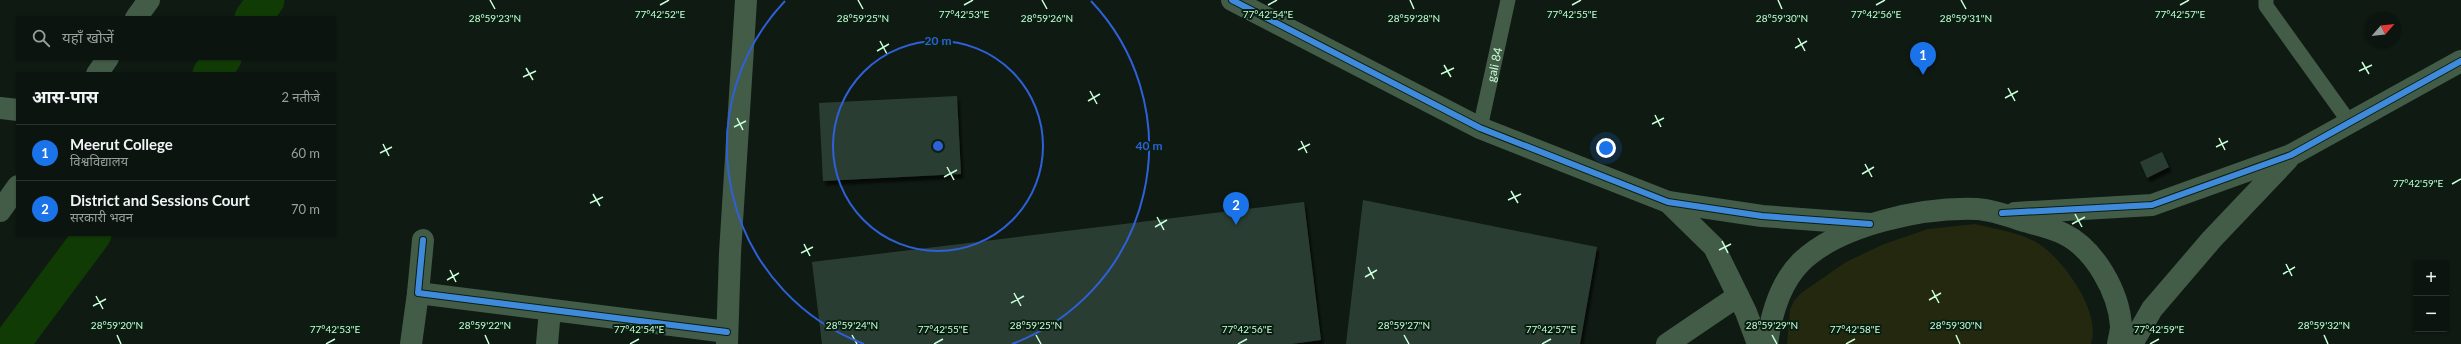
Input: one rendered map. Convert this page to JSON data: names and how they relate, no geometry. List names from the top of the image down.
{
  "streets": {
    "lane": ["gali 84"]
  },
  "north": "top right",
  "page": {
    "search": "यहाँ खोजें",
    "pins": ["1", "2"],
    "heading": ["आस-पास", "2 नतीजे"],
    "list": [
      {
        "mark": "1",
        "name": "Meerut College",
        "note": "विश्वविद्यालय",
        "value": "60 m"
      },
      {
        "mark": "2",
        "name": "District and Sessions Court",
        "note": "सरकारी भवन",
        "value": "70 m"
      }
    ],
    "map_buttons": ["+", "−"]
  },
  "coordinates": [
    "77°42'52\"E",
    "77°42'53\"E",
    "77°42'55\"E",
    "77°42'56\"E",
    "77°42'54\"E",
    "77°42'57\"E",
    "28°59'23\"N",
    "28°59'25\"N",
    "28°59'26\"N",
    "28°59'28\"N",
    "28°59'30\"N",
    "28°59'31\"N",
    "77°42'59\"E",
    "28°59'20\"N",
    "28°59'22\"N",
    "28°59'24\"N",
    "28°59'27\"N",
    "28°59'29\"N",
    "28°59'32\"N",
    "77°42'58\"E"
  ],
  "rings": ["20 m", "40 m"]
}
